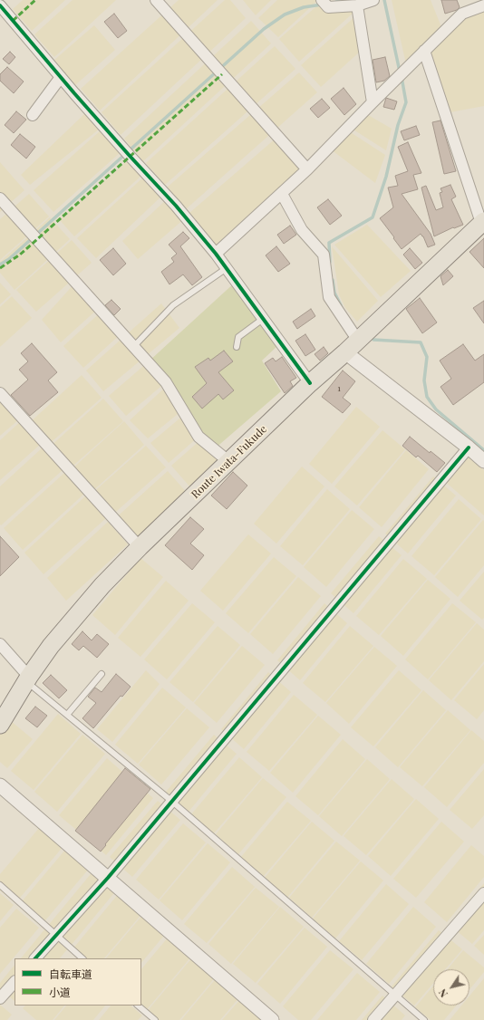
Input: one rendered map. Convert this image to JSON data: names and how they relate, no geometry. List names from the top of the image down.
{
  "streets": {
    "main road": ["Route Iwata-Fukude"]
  },
  "house_numbers": ["1"],
  "legend": ["自転車道", "小道"],
  "north": "bottom left"
}
